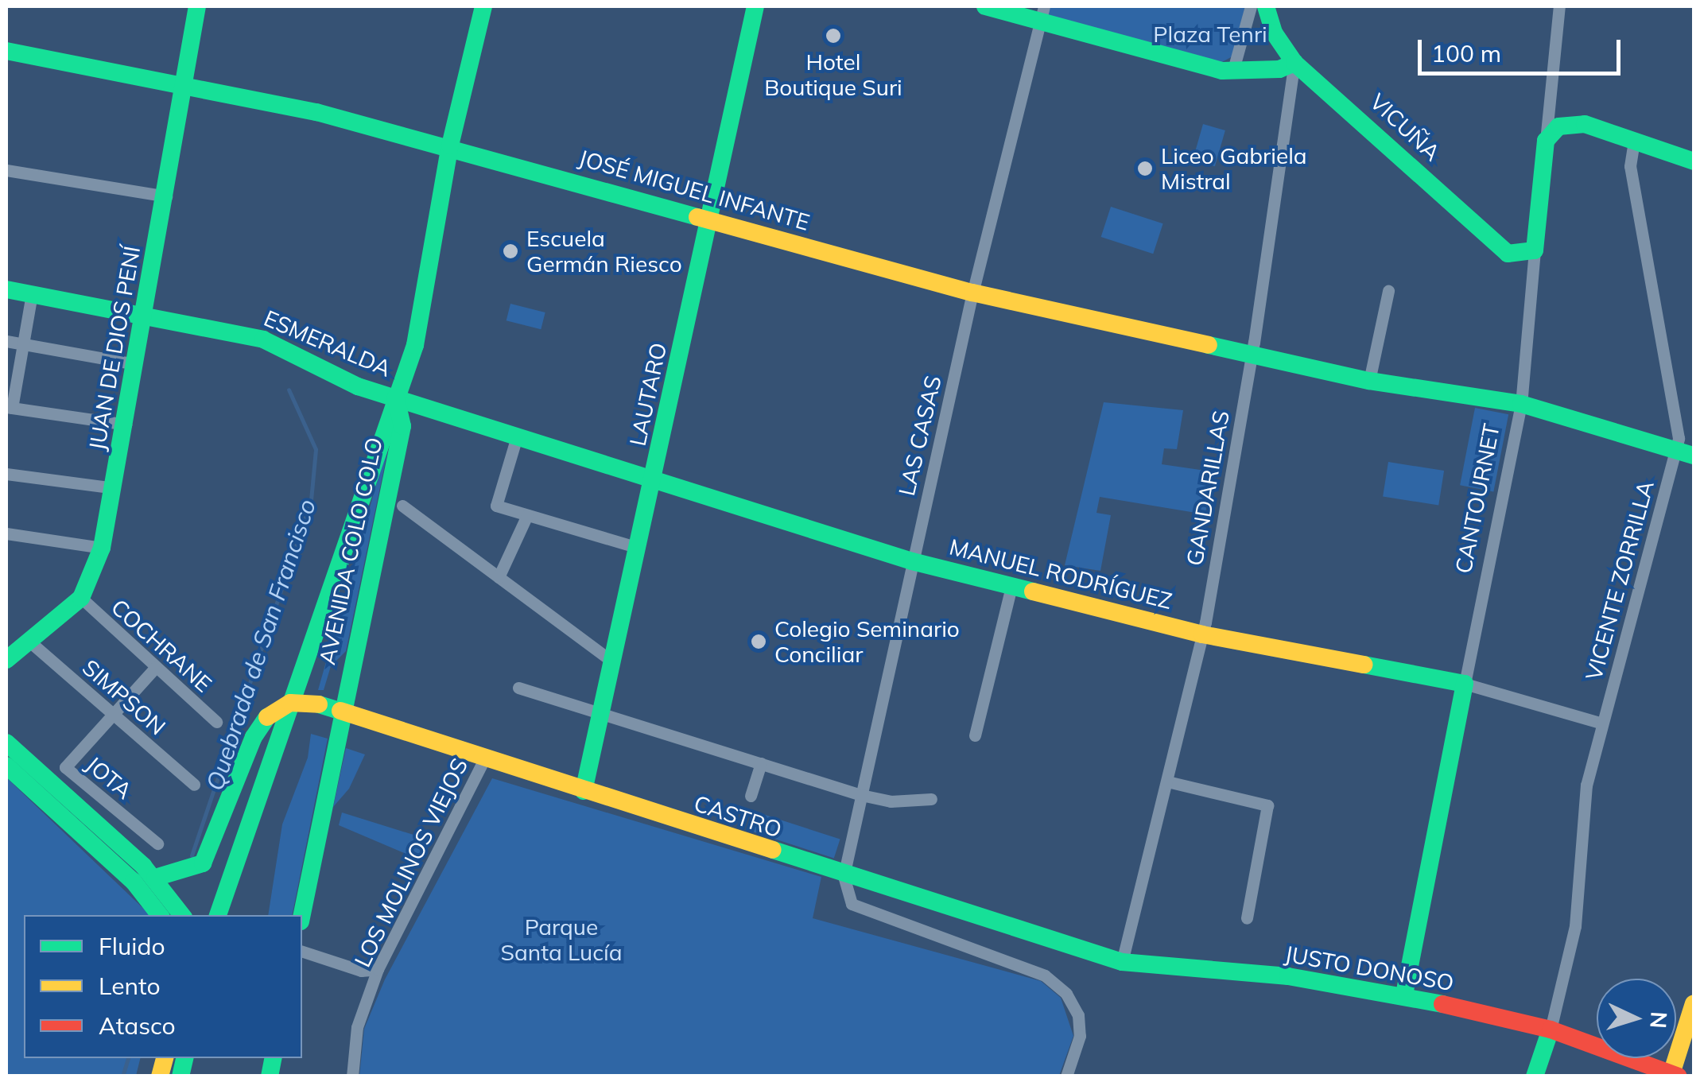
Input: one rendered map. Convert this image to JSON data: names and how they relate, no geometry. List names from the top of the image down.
{
  "streets": {
    "street": [
      "VICUÑA",
      "JOSÉ MIGUEL INFANTE",
      "ESMERALDA",
      "JUAN DE DIOS PENÍ",
      "LAUTARO",
      "LAS CASAS",
      "GANDARILLAS",
      "CANTOURNET",
      "AVENIDA COLO COLO",
      "MANUEL RODRÍGUEZ",
      "VICENTE ZORRILLA",
      "COCHRANE",
      "SIMPSON",
      "JOTA",
      "CASTRO",
      "LOS MOLINOS VIEJOS",
      "JUSTO DONOSO"
    ]
  },
  "crossings": [
    ["VICUÑA", "GANDARILLAS"],
    ["VICUÑA", "CANTOURNET"],
    ["JOSÉ MIGUEL INFANTE", "JUAN DE DIOS PENÍ"],
    ["JOSÉ MIGUEL INFANTE", "LAUTARO"],
    ["JOSÉ MIGUEL INFANTE", "LAS CASAS"],
    ["JOSÉ MIGUEL INFANTE", "GANDARILLAS"],
    ["JOSÉ MIGUEL INFANTE", "CANTOURNET"],
    ["JOSÉ MIGUEL INFANTE", "AVENIDA COLO COLO"],
    ["JOSÉ MIGUEL INFANTE", "VICENTE ZORRILLA"],
    ["ESMERALDA", "JUAN DE DIOS PENÍ"],
    ["ESMERALDA", "AVENIDA COLO COLO"],
    ["ESMERALDA", "MANUEL RODRÍGUEZ"],
    ["JUAN DE DIOS PENÍ", "COCHRANE"],
    ["JUAN DE DIOS PENÍ", "SIMPSON"],
    ["LAUTARO", "MANUEL RODRÍGUEZ"],
    ["LAUTARO", "CASTRO"],
    ["LAS CASAS", "MANUEL RODRÍGUEZ"],
    ["LAS CASAS", "CASTRO"],
    ["GANDARILLAS", "MANUEL RODRÍGUEZ"],
    ["GANDARILLAS", "CASTRO"],
    ["GANDARILLAS", "JUSTO DONOSO"],
    ["CANTOURNET", "MANUEL RODRÍGUEZ"],
    ["CANTOURNET", "JUSTO DONOSO"],
    ["AVENIDA COLO COLO", "MANUEL RODRÍGUEZ"],
    ["AVENIDA COLO COLO", "CASTRO"],
    ["MANUEL RODRÍGUEZ", "VICENTE ZORRILLA"],
    ["VICENTE ZORRILLA", "JUSTO DONOSO"],
    ["COCHRANE", "JOTA"],
    ["SIMPSON", "JOTA"],
    ["CASTRO", "LOS MOLINOS VIEJOS"],
    ["CASTRO", "JUSTO DONOSO"]
  ],
  "water": ["Quebrada de San Francisco"],
  "parks": ["Plaza Tenri", "Parque Santa Lucía"],
  "places": [
    "Hotel Boutique Suri",
    "Liceo Gabriela Mistral",
    "Escuela Germán Riesco",
    "Colegio Seminario Conciliar"
  ],
  "legend": ["Fluido", "Lento", "Atasco"],
  "scale_bar": "100 m",
  "north": "right"
}
